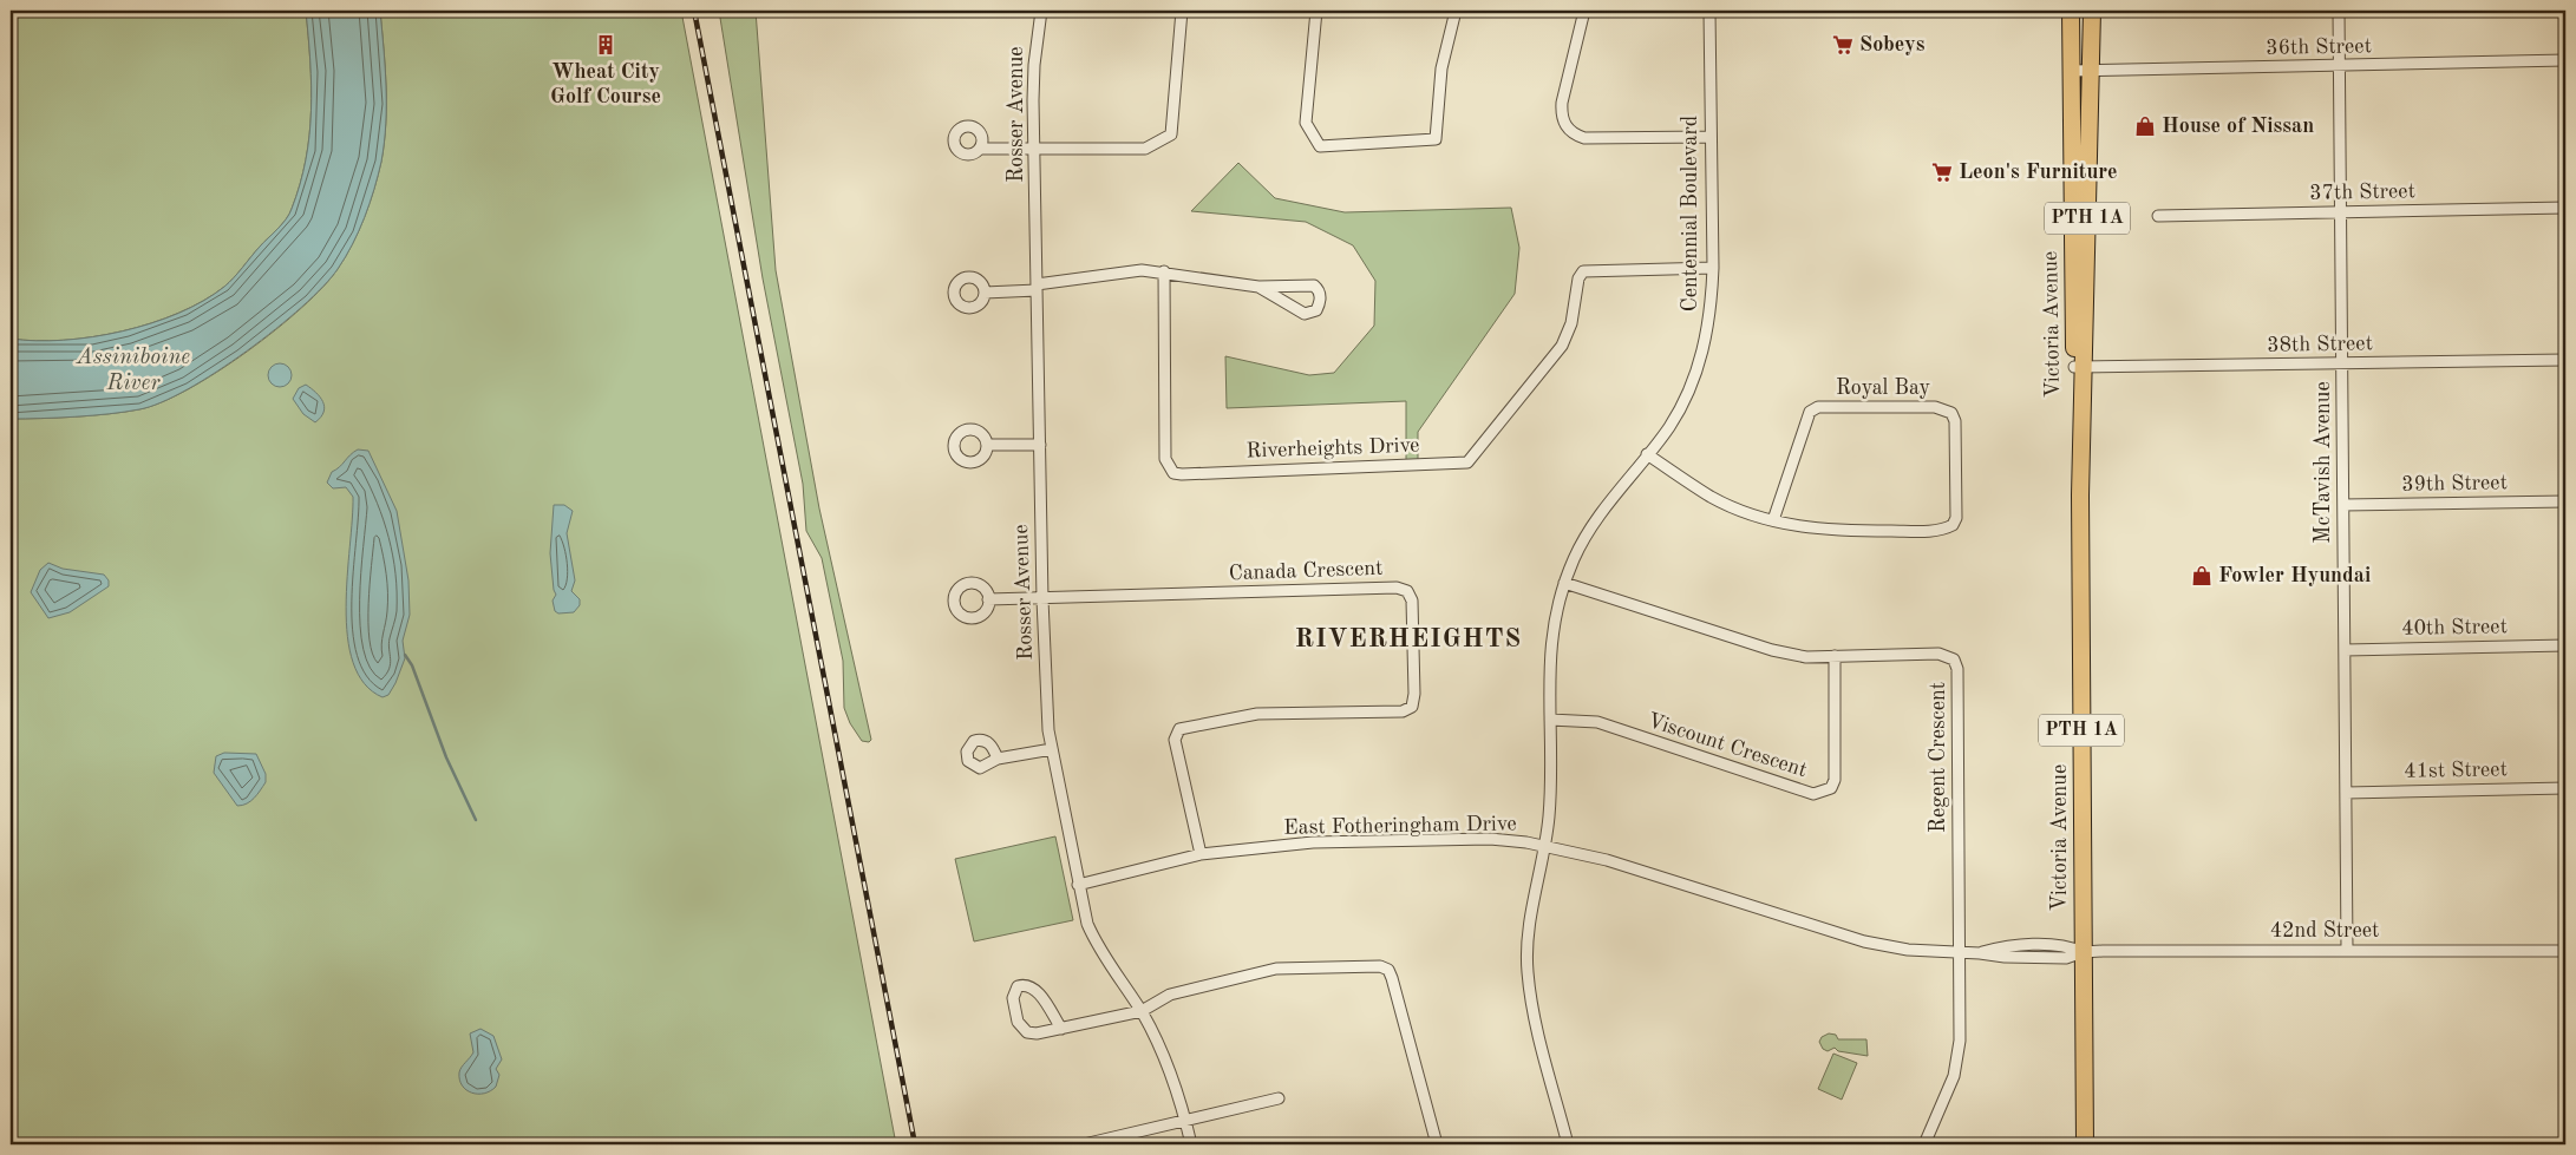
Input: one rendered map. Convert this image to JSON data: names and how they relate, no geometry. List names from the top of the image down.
{
  "streets": {
    "main road": ["PTH 1A", "Victoria Avenue"],
    "street": [
      "36th Street",
      "Rosser Avenue",
      "37th Street",
      "Centennial Boulevard",
      "38th Street",
      "Royal Bay",
      "Riverheights Drive",
      "McTavish Avenue",
      "39th Street",
      "Canada Crescent",
      "40th Street",
      "Viscount Crescent",
      "Regent Crescent",
      "41st Street",
      "East Fotheringham Drive",
      "42nd Street"
    ]
  },
  "crossings": [
    ["36th Street", "Victoria Avenue"],
    ["36th Street", "McTavish Avenue"],
    ["Rosser Avenue", "Canada Crescent"],
    ["Rosser Avenue", "East Fotheringham Drive"],
    ["37th Street", "McTavish Avenue"],
    ["Centennial Boulevard", "Royal Bay"],
    ["Centennial Boulevard", "Riverheights Drive"],
    ["Centennial Boulevard", "Viscount Crescent"],
    ["Centennial Boulevard", "Regent Crescent"],
    ["Centennial Boulevard", "East Fotheringham Drive"],
    ["Victoria Avenue", "38th Street"],
    ["Victoria Avenue", "East Fotheringham Drive"],
    ["Victoria Avenue", "42nd Street"],
    ["38th Street", "McTavish Avenue"],
    ["McTavish Avenue", "39th Street"],
    ["McTavish Avenue", "40th Street"],
    ["McTavish Avenue", "41st Street"],
    ["McTavish Avenue", "42nd Street"],
    ["Canada Crescent", "East Fotheringham Drive"],
    ["Viscount Crescent", "Regent Crescent"],
    ["Regent Crescent", "East Fotheringham Drive"],
    ["East Fotheringham Drive", "42nd Street"]
  ],
  "districts": ["RIVERHEIGHTS"],
  "water": ["Assiniboine River"],
  "places": {
    "building": ["Wheat City Golf Course"],
    "supermarket": ["Sobeys", "Leon's Furniture"],
    "shop": ["House of Nissan", "Fowler Hyundai"]
  }
}
